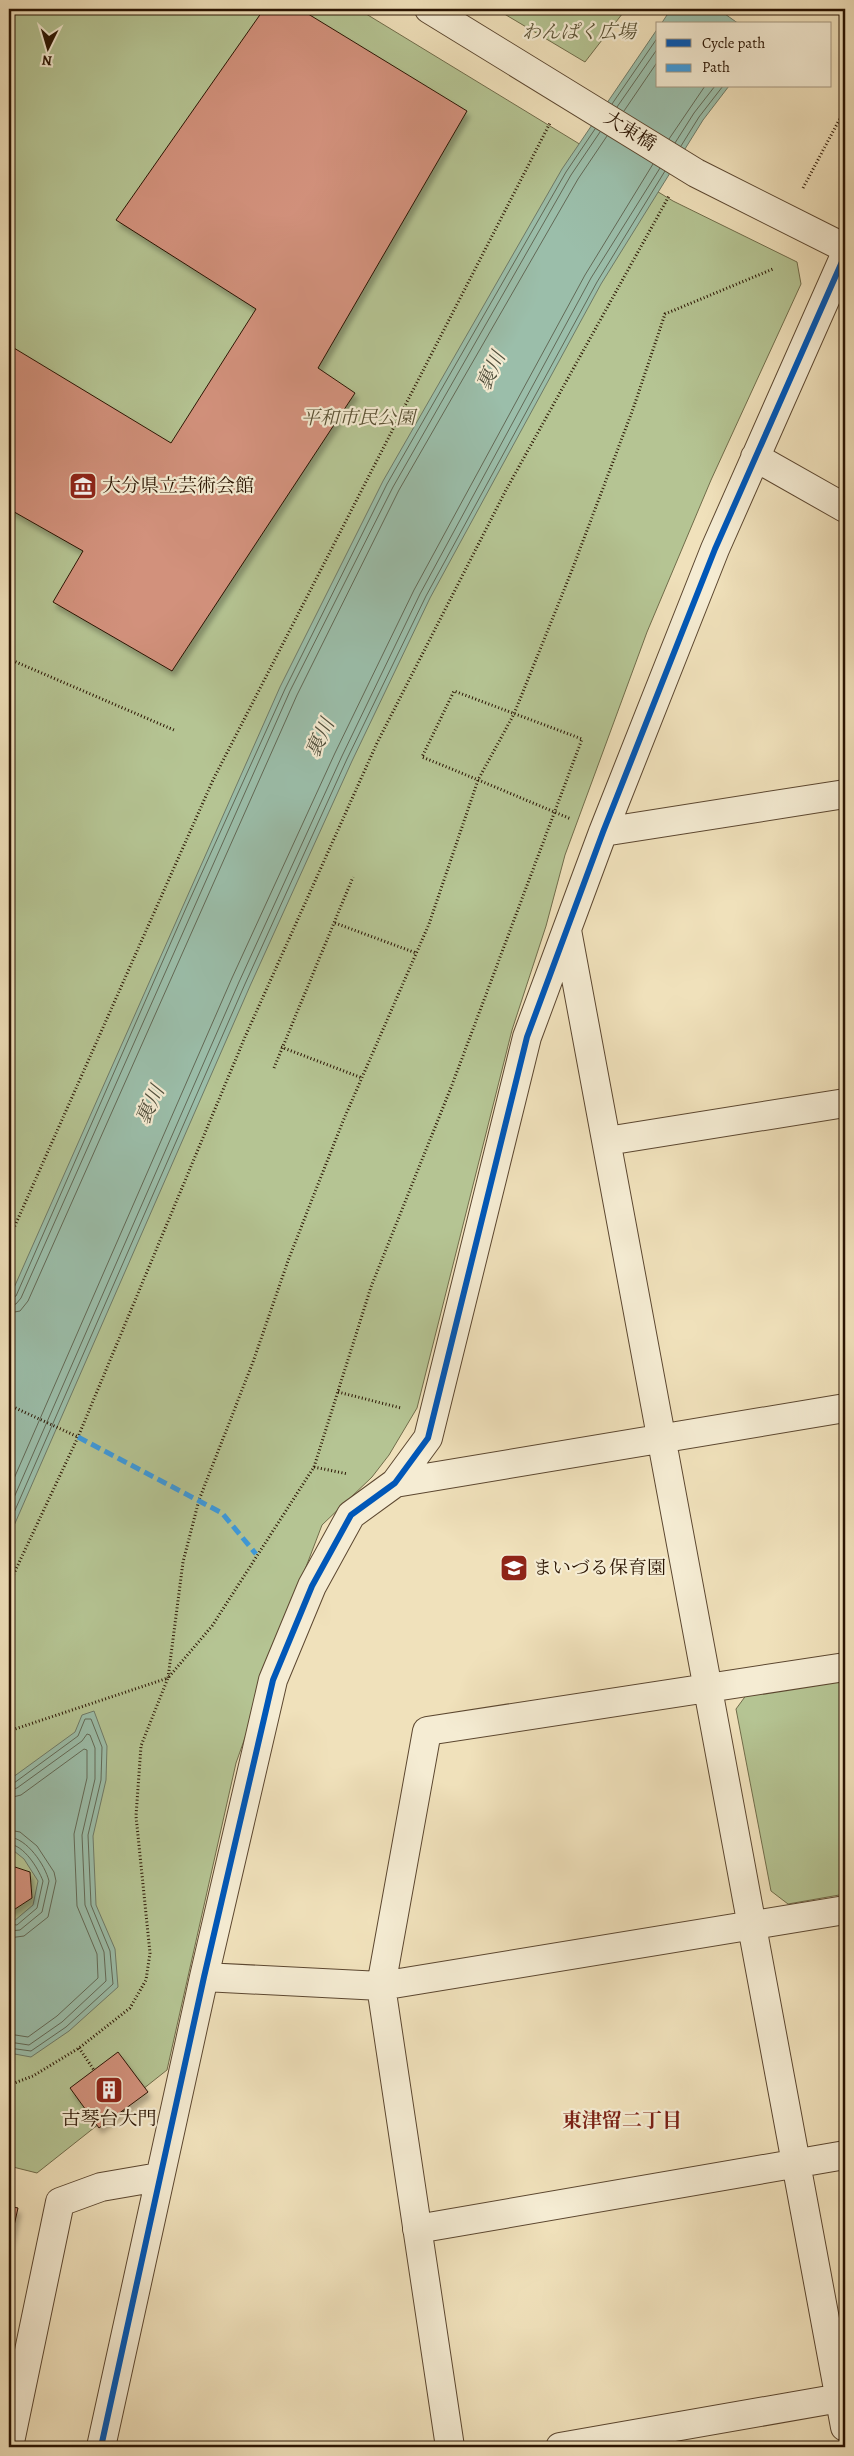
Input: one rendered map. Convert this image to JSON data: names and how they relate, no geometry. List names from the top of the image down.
{
  "streets": {
    "street": ["大東橋"]
  },
  "districts": ["東津留二丁目"],
  "water": ["裏川"],
  "parks": ["わんぱく広場", "平和市民公園"],
  "places": {
    "museum": ["大分県立芸術会館"],
    "school or university": ["まいづる保育園"],
    "building": ["古琴台大門"]
  },
  "legend": ["Cycle path", "Path"],
  "north": "bottom"
}
